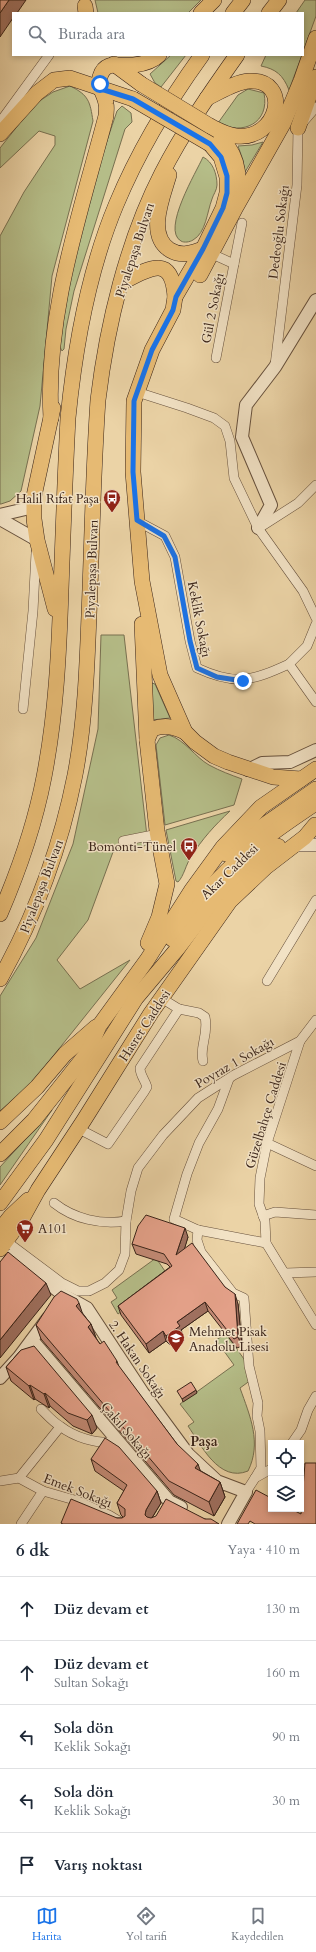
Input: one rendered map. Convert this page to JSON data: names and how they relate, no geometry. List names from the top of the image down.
{
  "streets": {
    "main road": ["Piyalepaşa Bulvarı", "Akar Caddesi", "Hasret Caddesi"],
    "street": [
      "Dedeoğlu Sokağı",
      "Gül 2 Sokağı",
      "Keklik Sokağı",
      "Poyraz 1 Sokağı",
      "Güzelbahçe Caddesi",
      "2. Hakan Sokağı",
      "Çakıl Sokağı",
      "Emek Sokağı"
    ]
  },
  "crossings": [
    ["Hasret Caddesi", "Poyraz 1 Sokağı"],
    ["Hasret Caddesi", "2. Hakan Sokağı"],
    ["Poyraz 1 Sokağı", "Güzelbahçe Caddesi"],
    ["Poyraz 1 Sokağı", "2. Hakan Sokağı"]
  ],
  "districts": ["Paşa"],
  "places": {
    "bus stop": ["Halil Rıfat Paşa", "Bomonti-Tünel"],
    "supermarket": ["A101"],
    "school or university": ["Mehmet Pisak Anadolu Lisesi"]
  },
  "page": {
    "search": "Burada ara",
    "heading": ["6 dk", "Yaya · 410 m"],
    "list": [
      ["Düz devam et", "130 m"],
      ["Düz devam et", "Sultan Sokağı", "160 m"],
      ["Sola dön", "Keklik Sokağı", "90 m"],
      ["Sola dön", "Keklik Sokağı", "30 m"],
      "Varış noktası"
    ],
    "nav": ["Harita", "Yol tarifi", "Kaydedilen"]
  }
}
